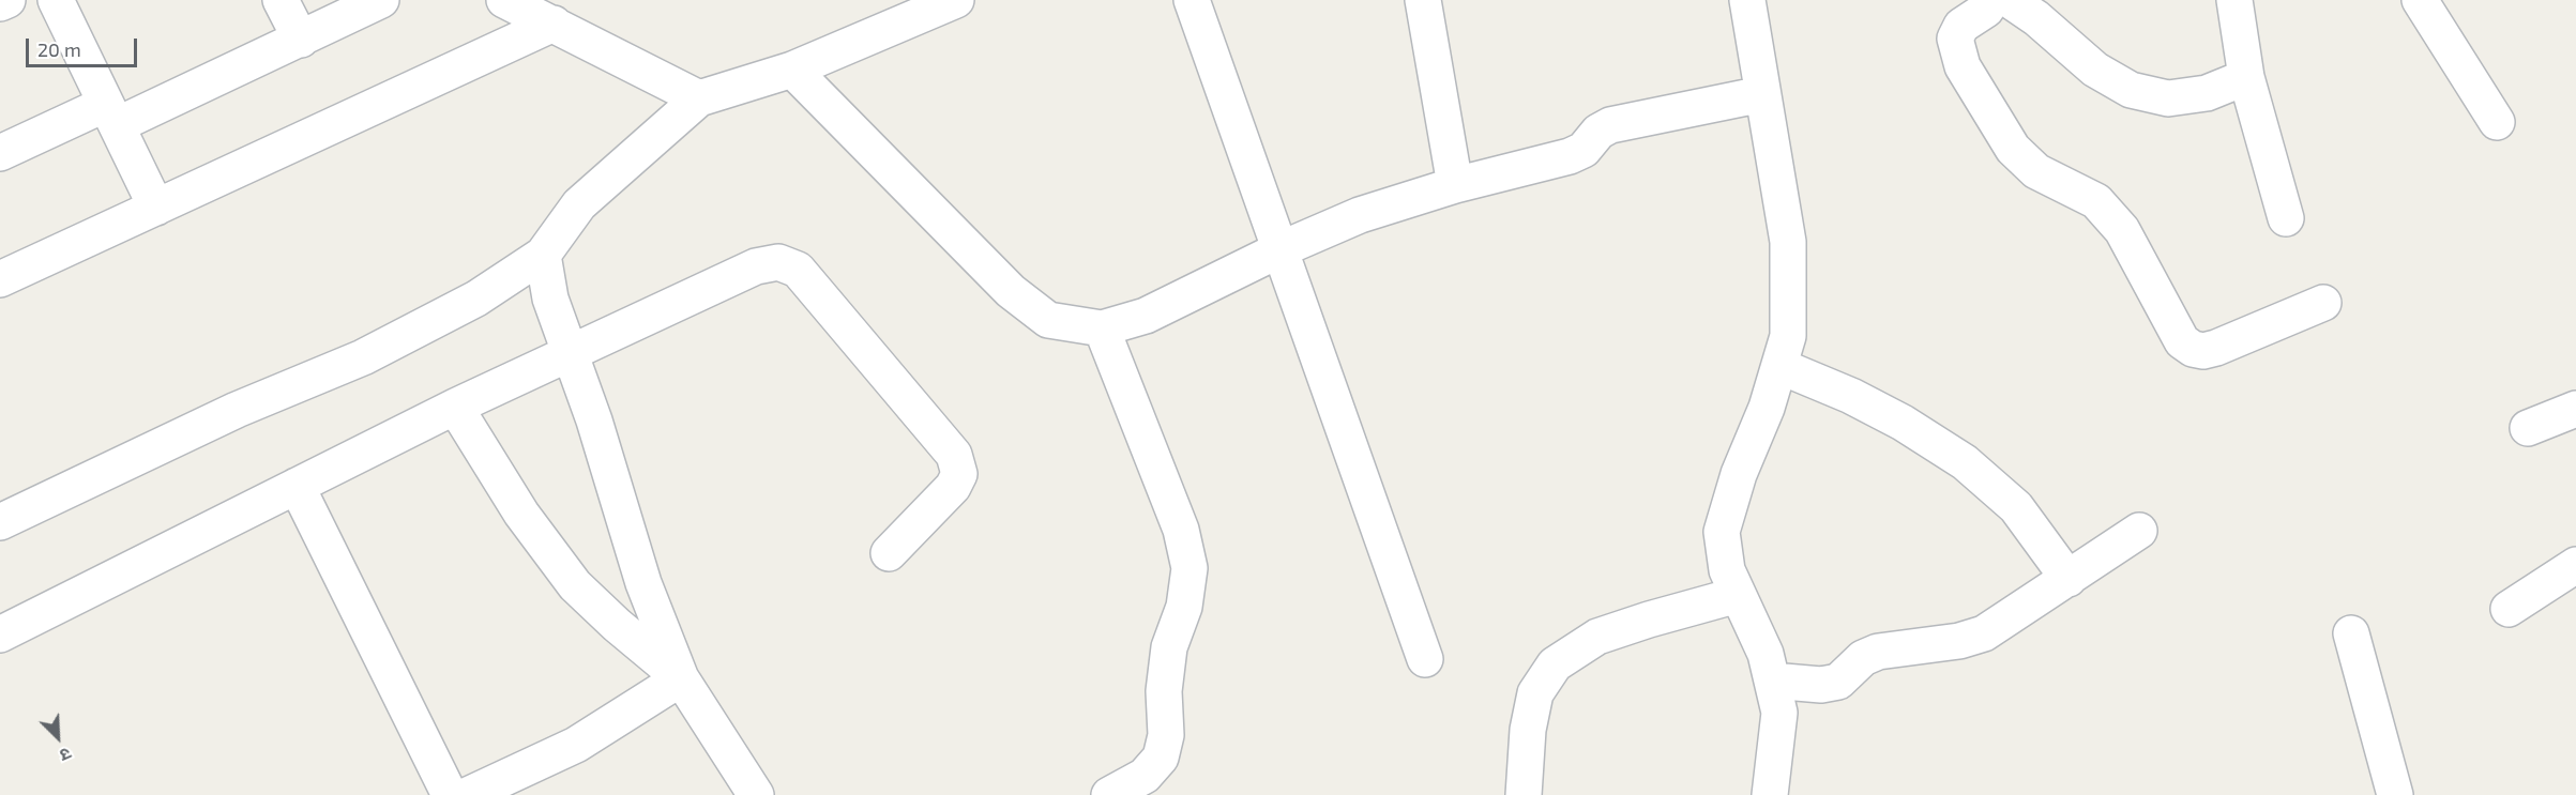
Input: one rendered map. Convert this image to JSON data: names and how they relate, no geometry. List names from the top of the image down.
{
  "scale_bar": "20 m",
  "north": "bottom right"
}
